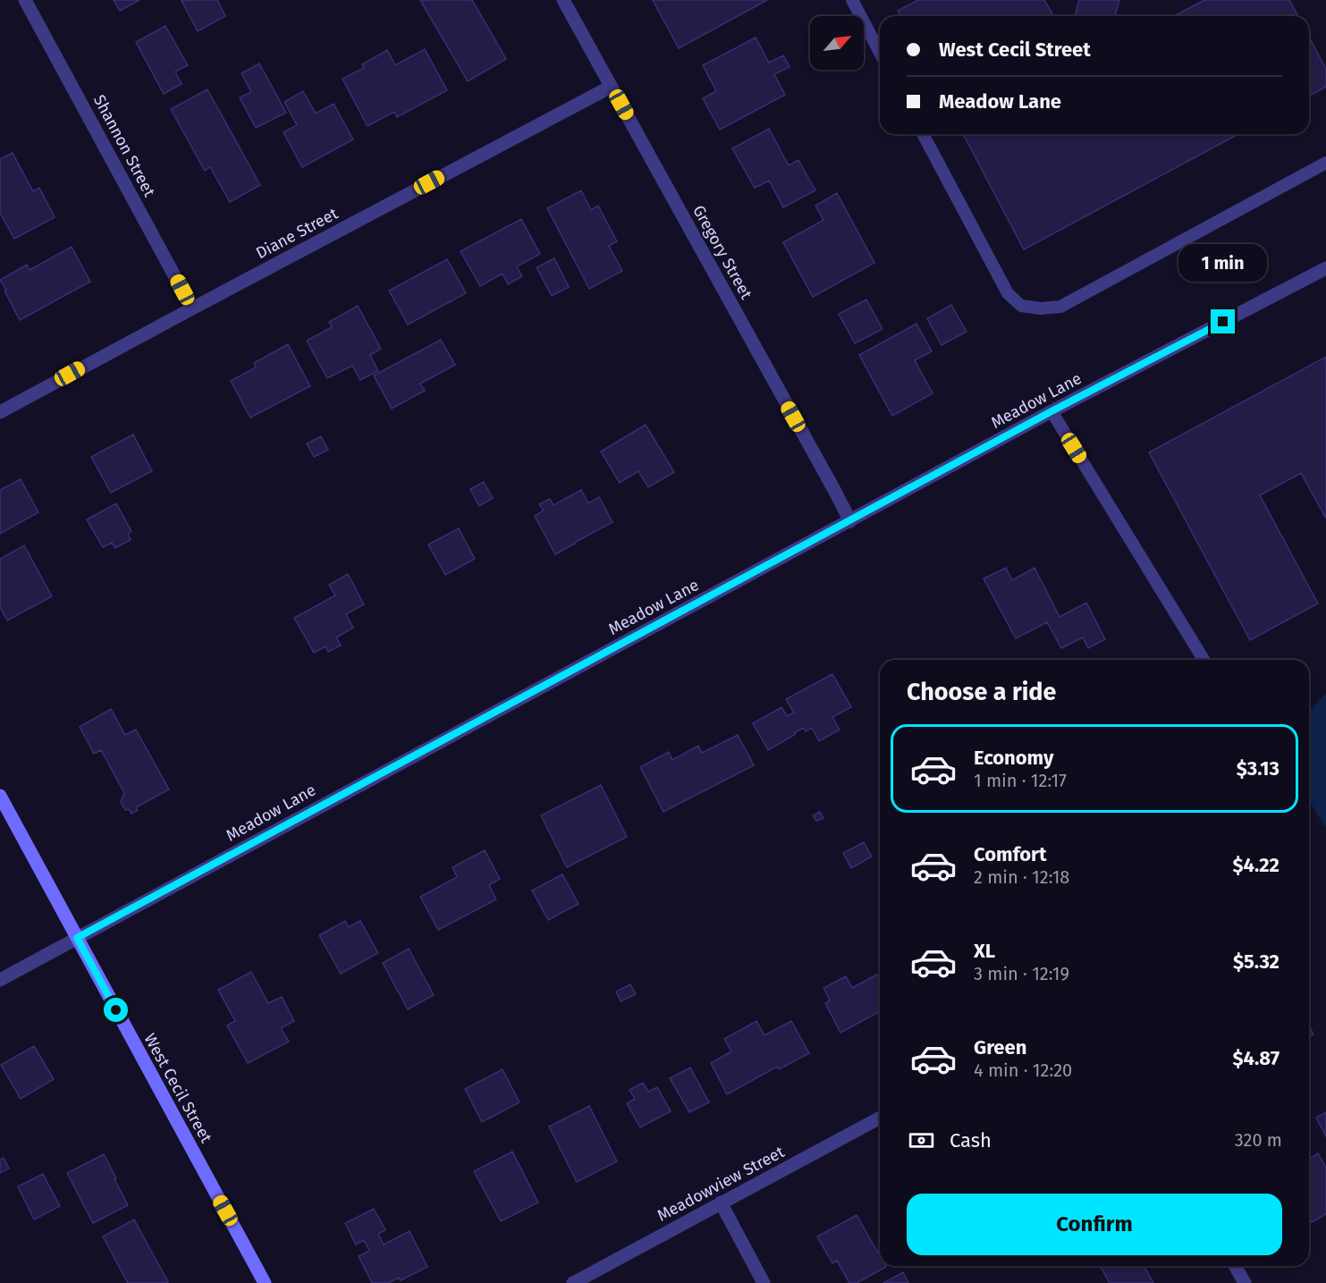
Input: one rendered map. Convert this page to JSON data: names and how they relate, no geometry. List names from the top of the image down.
{
  "streets": {
    "main road": ["West Cecil Street"],
    "street": [
      "Shannon Street",
      "Diane Street",
      "Gregory Street",
      "Meadow Lane",
      "Meadowview Street"
    ]
  },
  "crossings": [
    ["Shannon Street", "Diane Street"],
    ["Diane Street", "Gregory Street"],
    ["Gregory Street", "Meadow Lane"],
    ["Meadow Lane", "West Cecil Street"]
  ],
  "north": "top right",
  "page": {
    "banner": ["West Cecil Street", "Meadow Lane"],
    "bubble": "1 min",
    "heading": "Choose a ride",
    "list": [
      {
        "name": "Economy",
        "note": "1 min · 12:17",
        "value": "$3.13"
      },
      {
        "name": "Comfort",
        "note": "2 min · 12:18",
        "value": "$4.22"
      },
      {
        "name": "XL",
        "note": "3 min · 12:19",
        "value": "$5.32"
      },
      {
        "name": "Green",
        "note": "4 min · 12:20",
        "value": "$4.87"
      }
    ],
    "pay": ["Cash", "320 m"],
    "buttons": "Confirm"
  }
}
